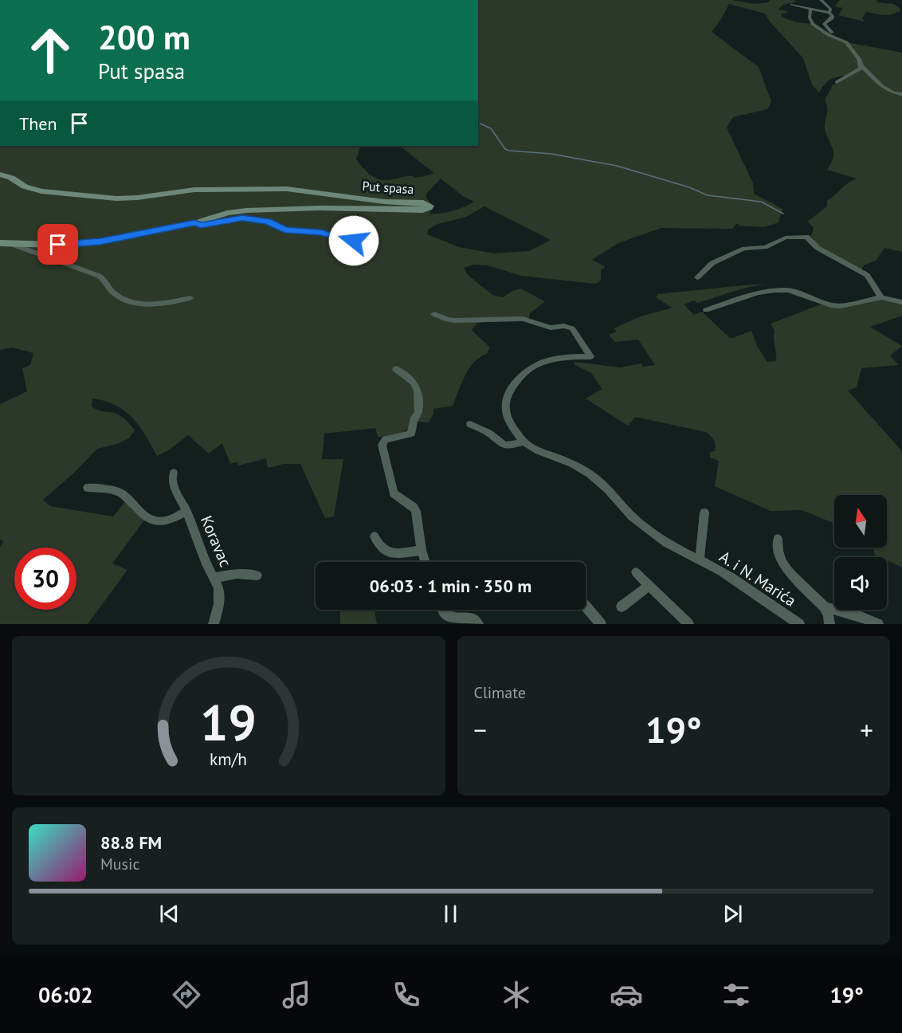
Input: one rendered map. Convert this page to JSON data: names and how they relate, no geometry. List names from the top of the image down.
{
  "streets": {
    "street": ["Put spasa", "Koravac", "A. i N. Marića"]
  },
  "north": "top",
  "page": {
    "turn": ["200 m", "Put spasa"],
    "then": "Then",
    "limit": "30",
    "trip": "06:03 · 1 min · 350 m",
    "tile": "Climate",
    "heat": ["−", "19°", "+"],
    "song": ["88.8 FM", "Music"],
    "tabs": ["06:02", "19°"],
    "gauge": ["19", "km/h"]
  }
}
